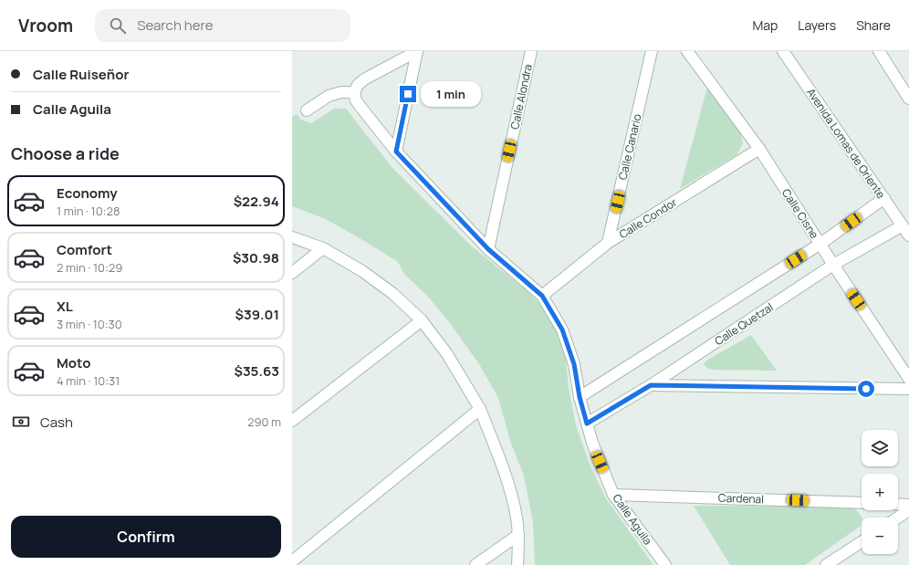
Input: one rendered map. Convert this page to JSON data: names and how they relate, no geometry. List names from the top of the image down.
{
  "streets": {
    "street": [
      "Calle Alondra",
      "Avenida Lomas de Oriente",
      "Calle Canario",
      "Calle Cisne",
      "Calle Condor",
      "Calle Quetzal",
      "Cardenal",
      "Calle Aguila"
    ]
  },
  "crossings": [
    ["Calle Alondra", "Calle Aguila"],
    ["Avenida Lomas de Oriente", "Calle Quetzal"],
    ["Calle Canario", "Calle Condor"],
    ["Calle Cisne", "Calle Condor"],
    ["Calle Cisne", "Calle Quetzal"],
    ["Calle Condor", "Calle Aguila"],
    ["Calle Quetzal", "Calle Aguila"],
    ["Cardenal", "Calle Aguila"]
  ],
  "page": {
    "header": "Vroom",
    "search": "Search here",
    "nav": ["Map", "Layers", "Share"],
    "banner": ["Calle Ruiseñor", "Calle Aguila"],
    "bubble": "1 min",
    "heading": "Choose a ride",
    "list": [
      {
        "name": "Economy",
        "note": "1 min · 10:28",
        "value": "$22.94"
      },
      {
        "name": "Comfort",
        "note": "2 min · 10:29",
        "value": "$30.98"
      },
      {
        "name": "XL",
        "note": "3 min · 10:30",
        "value": "$39.01"
      },
      {
        "name": "Moto",
        "note": "4 min · 10:31",
        "value": "$35.63"
      }
    ],
    "pay": ["Cash", "290 m"],
    "map_buttons": ["+", "−"],
    "buttons": "Confirm"
  }
}
